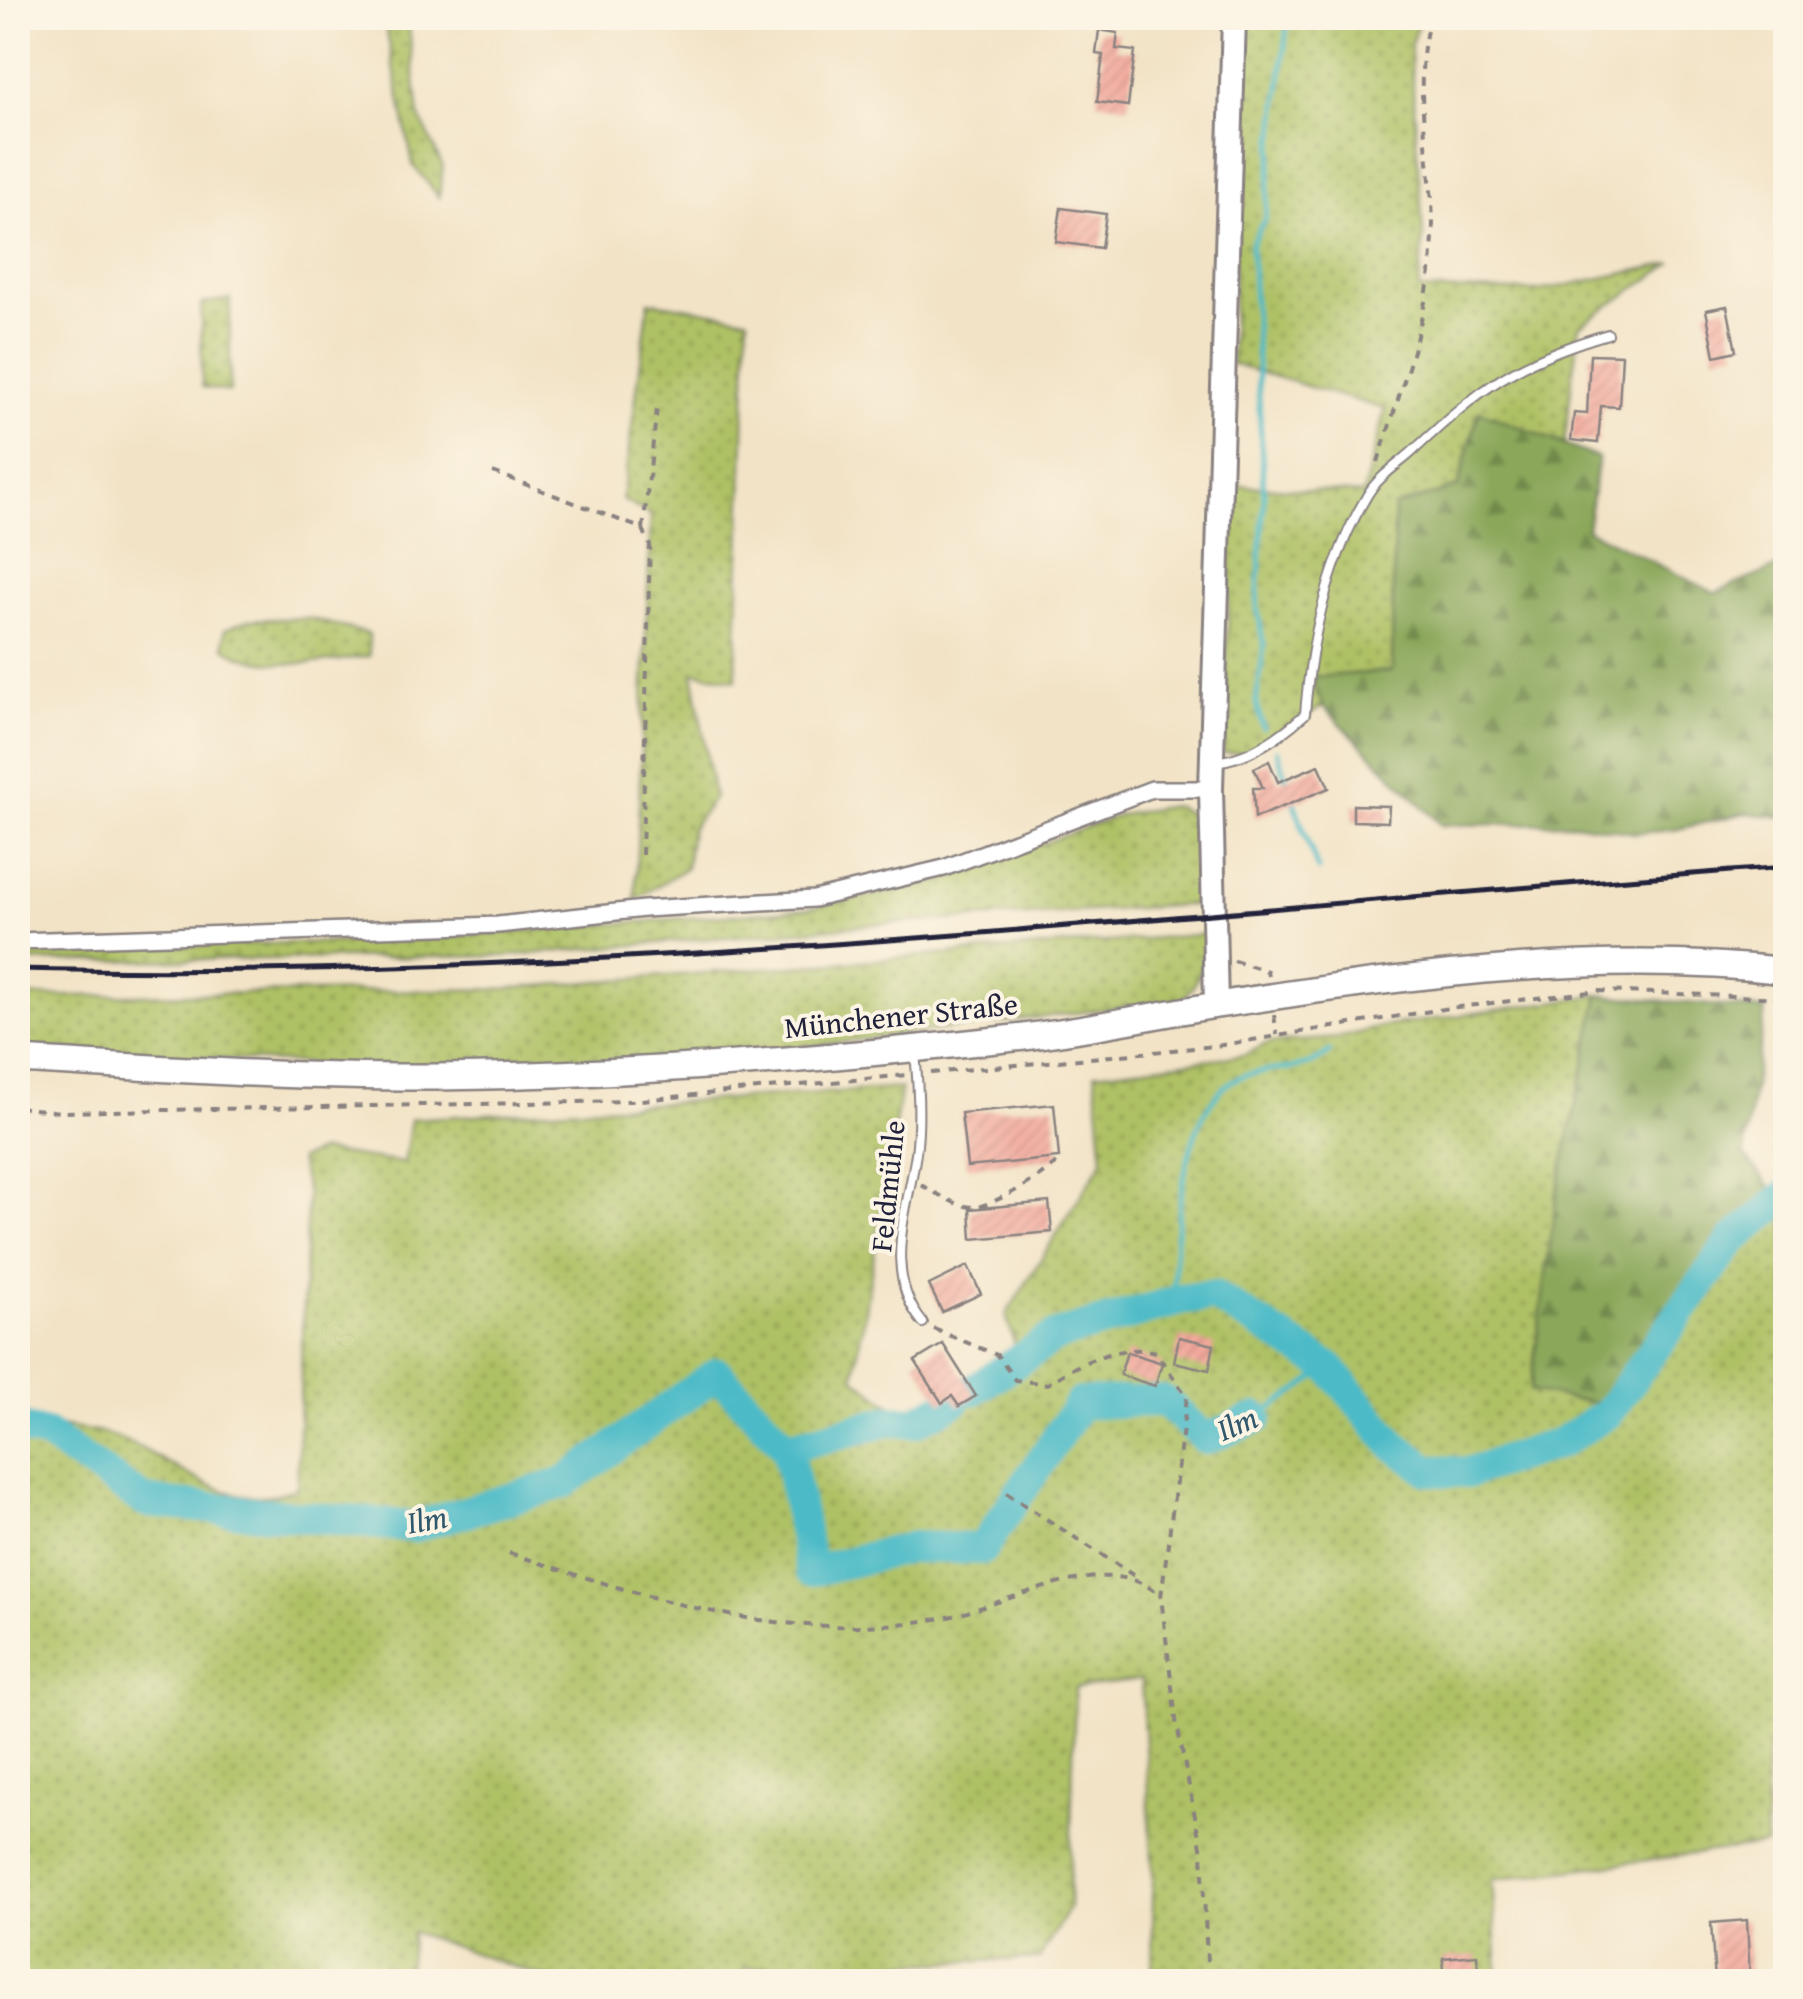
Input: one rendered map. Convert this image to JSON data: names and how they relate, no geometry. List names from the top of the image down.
{
  "streets": {
    "main road": ["Münchener Straße"],
    "lane": ["Feldmühle"]
  },
  "crossings": [
    ["Münchener Straße", "Feldmühle"]
  ],
  "water": ["Ilm"]
}
